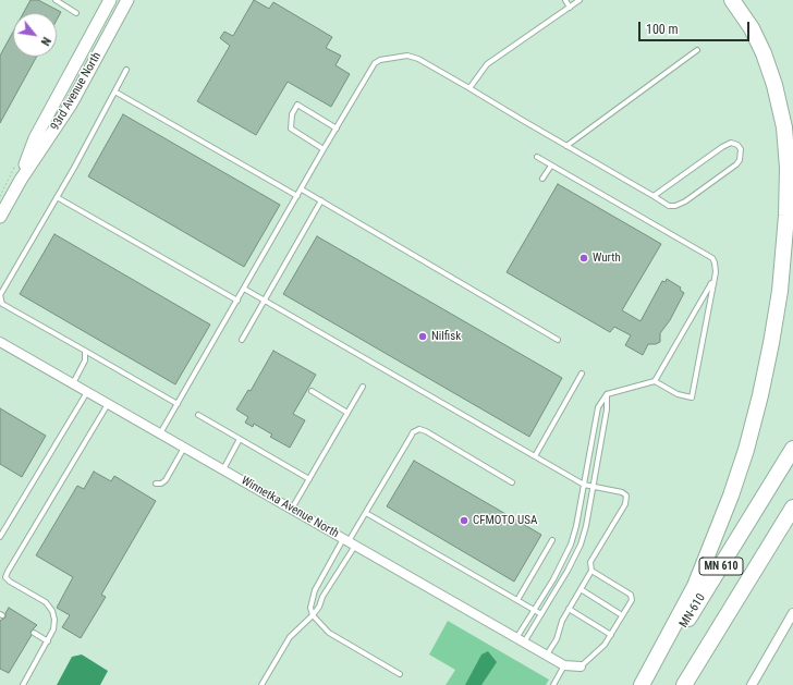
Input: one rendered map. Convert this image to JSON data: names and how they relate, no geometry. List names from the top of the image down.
{
  "streets": {
    "highway": ["MN 610", "MN-610"],
    "street": ["93rd Avenue North", "Winnetka Avenue North"]
  },
  "places": ["Wurth", "Nilfisk", "CFMOTO USA"],
  "scale_bar": "100 m",
  "north": "bottom right"
}
